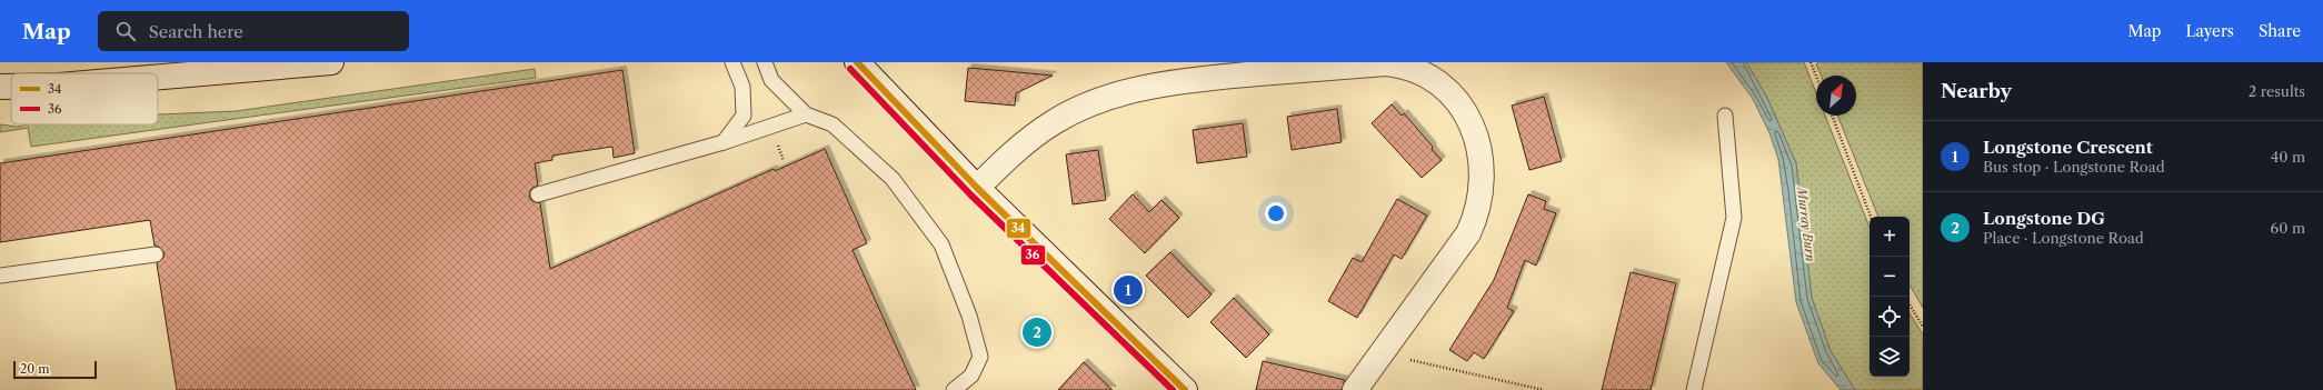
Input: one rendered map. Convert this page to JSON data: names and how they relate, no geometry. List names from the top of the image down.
{
  "water": ["Murray Burn"],
  "lines": ["transit line 34", "transit line 36"],
  "legend": ["34", "36"],
  "scale_bar": "20 m",
  "north": "top right",
  "page": {
    "header": "Map",
    "search": "Search here",
    "nav": ["Map", "Layers", "Share"],
    "heading": ["Nearby", "2 results"],
    "list": [
      {
        "mark": "1",
        "name": "Longstone Crescent",
        "note": "Bus stop · Longstone Road",
        "value": "40 m"
      },
      {
        "mark": "2",
        "name": "Longstone DG",
        "note": "Place · Longstone Road",
        "value": "60 m"
      }
    ],
    "map_buttons": ["+", "−"],
    "pins": ["1", "2"],
    "scale": "20 m"
  }
}
